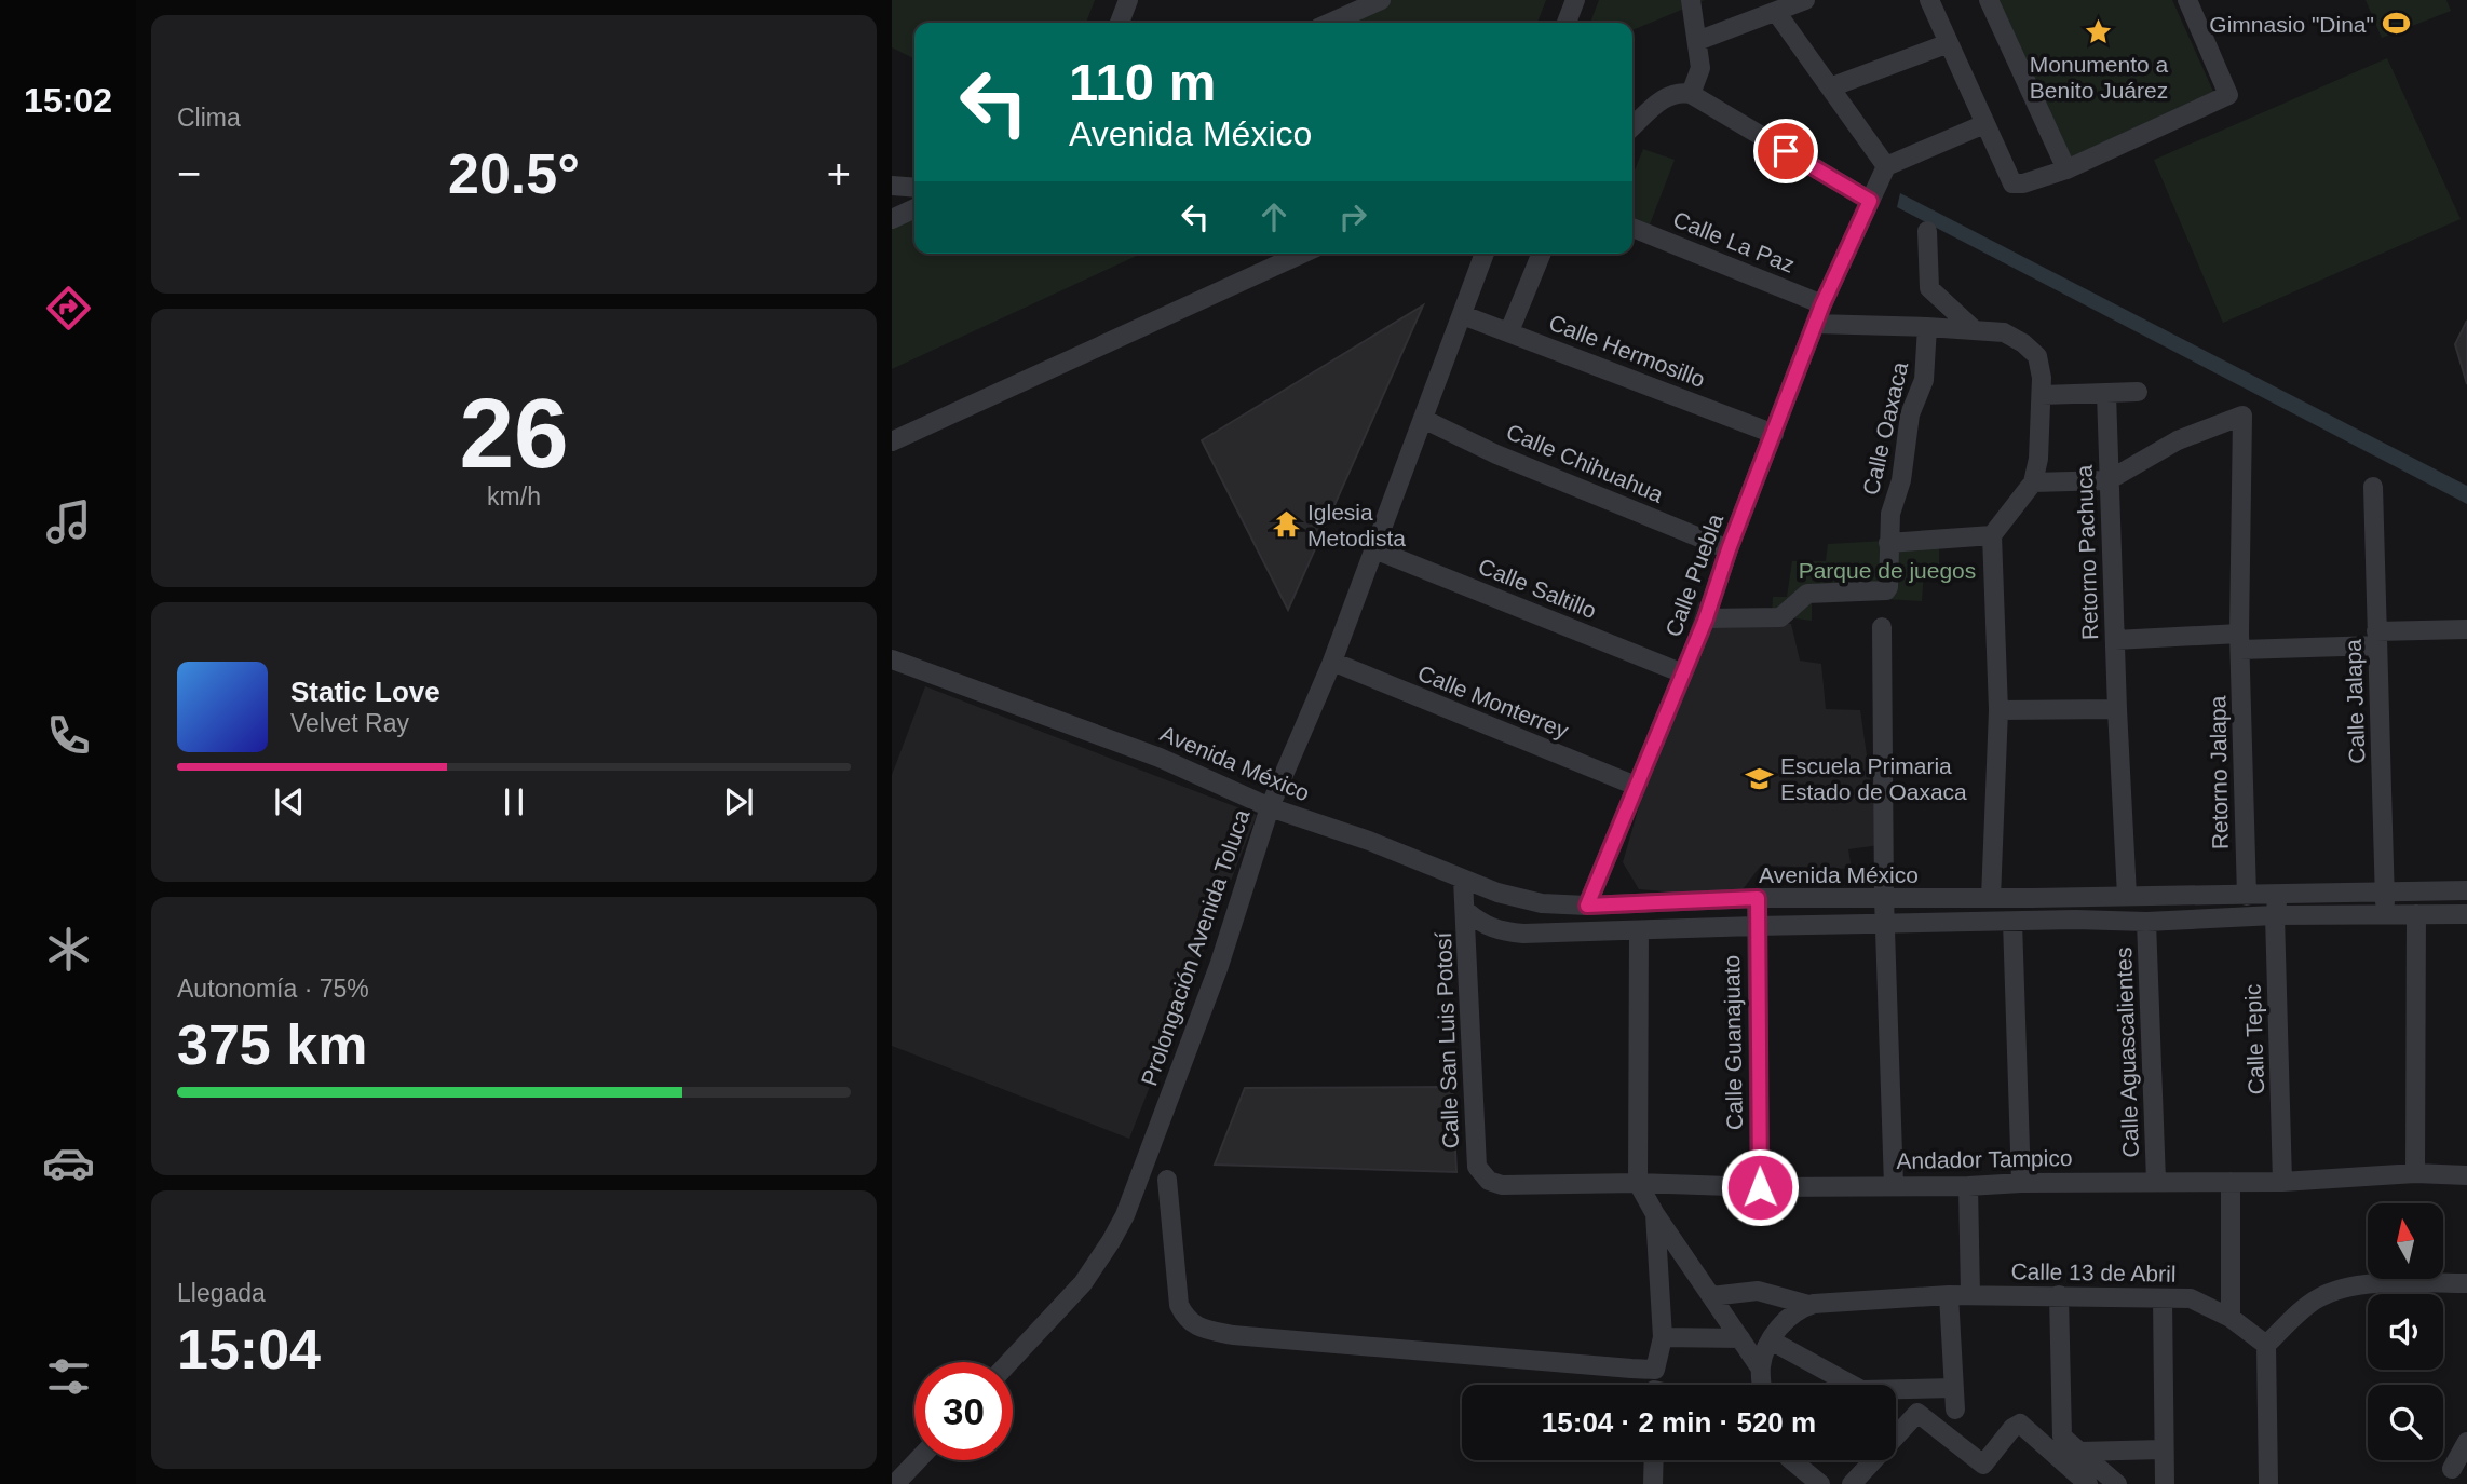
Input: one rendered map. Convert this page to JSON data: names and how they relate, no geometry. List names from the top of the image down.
{
  "streets": {
    "street": [
      "Calle La Paz",
      "Calle Hermosillo",
      "Calle Oaxaca",
      "Calle Chihuahua",
      "Retorno Pachuca",
      "Calle Puebla",
      "Calle Saltillo",
      "Calle Monterrey",
      "Calle Jalapa",
      "Avenida México",
      "Retorno Jalapa",
      "Prolongación Avenida Toluca",
      "Calle Tepic",
      "Calle San Luis Potosí",
      "Calle Guanajuato",
      "Calle Aguascalientes",
      "Andador Tampico",
      "Calle 13 de Abril"
    ]
  },
  "crossings": [
    ["Calle La Paz", "Calle Puebla"],
    ["Calle Hermosillo", "Calle Puebla"],
    ["Calle Hermosillo", "Prolongación Avenida Toluca"],
    ["Calle Oaxaca", "Calle Puebla"],
    ["Calle Chihuahua", "Calle Puebla"],
    ["Calle Chihuahua", "Prolongación Avenida Toluca"],
    ["Retorno Pachuca", "Avenida México"],
    ["Retorno Pachuca", "Retorno Jalapa"],
    ["Calle Puebla", "Calle Saltillo"],
    ["Calle Puebla", "Calle Monterrey"],
    ["Calle Puebla", "Avenida México"],
    ["Calle Saltillo", "Prolongación Avenida Toluca"],
    ["Calle Monterrey", "Prolongación Avenida Toluca"],
    ["Calle Jalapa", "Avenida México"],
    ["Avenida México", "Retorno Jalapa"],
    ["Avenida México", "Prolongación Avenida Toluca"],
    ["Avenida México", "Calle Tepic"],
    ["Avenida México", "Calle San Luis Potosí"],
    ["Avenida México", "Calle Guanajuato"],
    ["Calle Tepic", "Andador Tampico"],
    ["Calle San Luis Potosí", "Andador Tampico"],
    ["Calle Guanajuato", "Andador Tampico"],
    ["Calle Aguascalientes", "Andador Tampico"]
  ],
  "parks": ["Parque de juegos"],
  "places": {
    "sports": ["Gimnasio \"Dina\""],
    "place": ["Monumento a Benito Juárez"],
    "temple": ["Iglesia Metodista"],
    "school or university": ["Escuela Primaria Estado de Oaxaca"]
  },
  "north": "top",
  "page": {
    "tabs": "15:02",
    "tile": [
      "Clima",
      ["26", "km/h"],
      ["Autonomía · 75%", "375 km"],
      ["Llegada", "15:04"]
    ],
    "turn": ["110 m", "Avenida México"],
    "heat": ["−", "20.5°", "+"],
    "song": ["Static Love", "Velvet Ray"],
    "limit": "30",
    "trip": "15:04 · 2 min · 520 m"
  }
}
